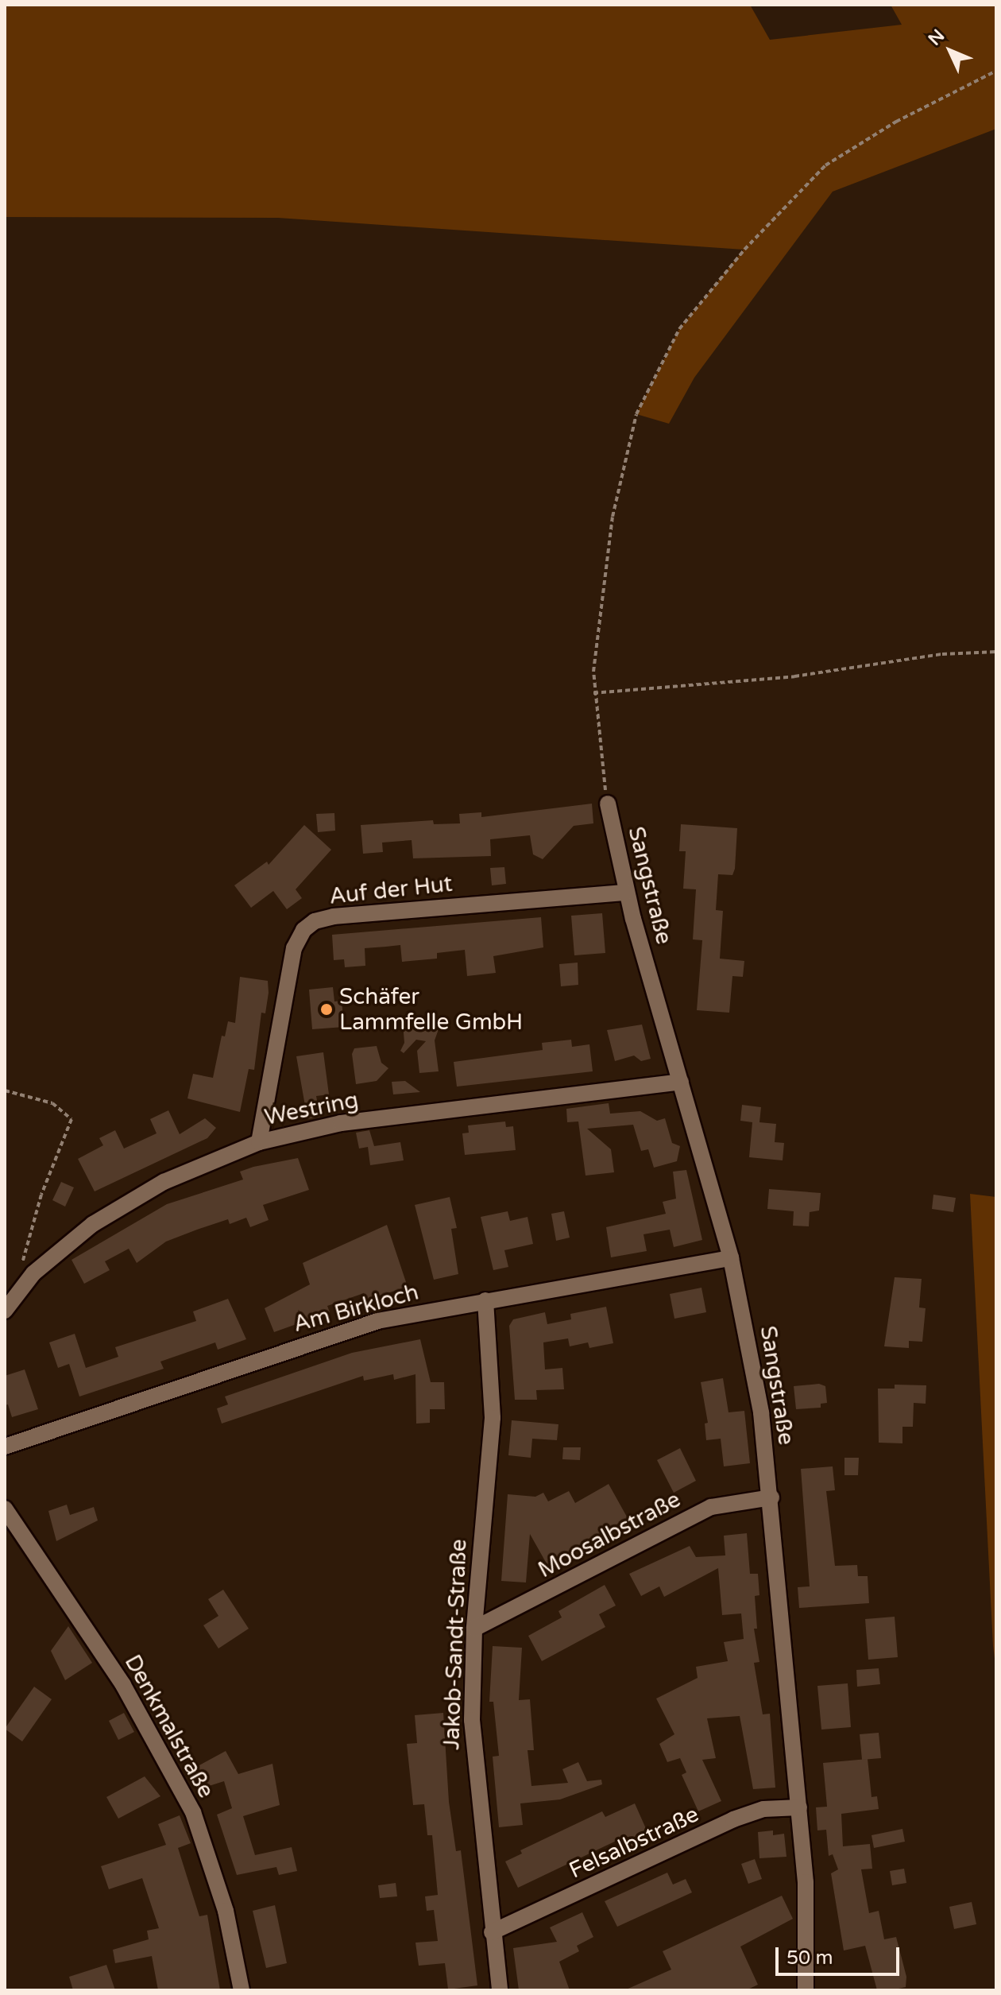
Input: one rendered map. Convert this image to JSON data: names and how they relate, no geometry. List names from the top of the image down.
{
  "streets": {
    "street": [
      "Sangstraße",
      "Auf der Hut",
      "Westring",
      "Am Birkloch",
      "Moosalbstraße",
      "Jakob-Sandt-Straße",
      "Denkmalstraße",
      "Felsalbstraße"
    ]
  },
  "crossings": [
    ["Sangstraße", "Auf der Hut"],
    ["Sangstraße", "Westring"],
    ["Sangstraße", "Am Birkloch"],
    ["Sangstraße", "Moosalbstraße"],
    ["Sangstraße", "Felsalbstraße"],
    ["Auf der Hut", "Westring"],
    ["Am Birkloch", "Jakob-Sandt-Straße"],
    ["Moosalbstraße", "Jakob-Sandt-Straße"],
    ["Jakob-Sandt-Straße", "Felsalbstraße"]
  ],
  "places": ["Schäfer Lammfelle GmbH"],
  "scale_bar": "50 m",
  "north": "top left"
}
